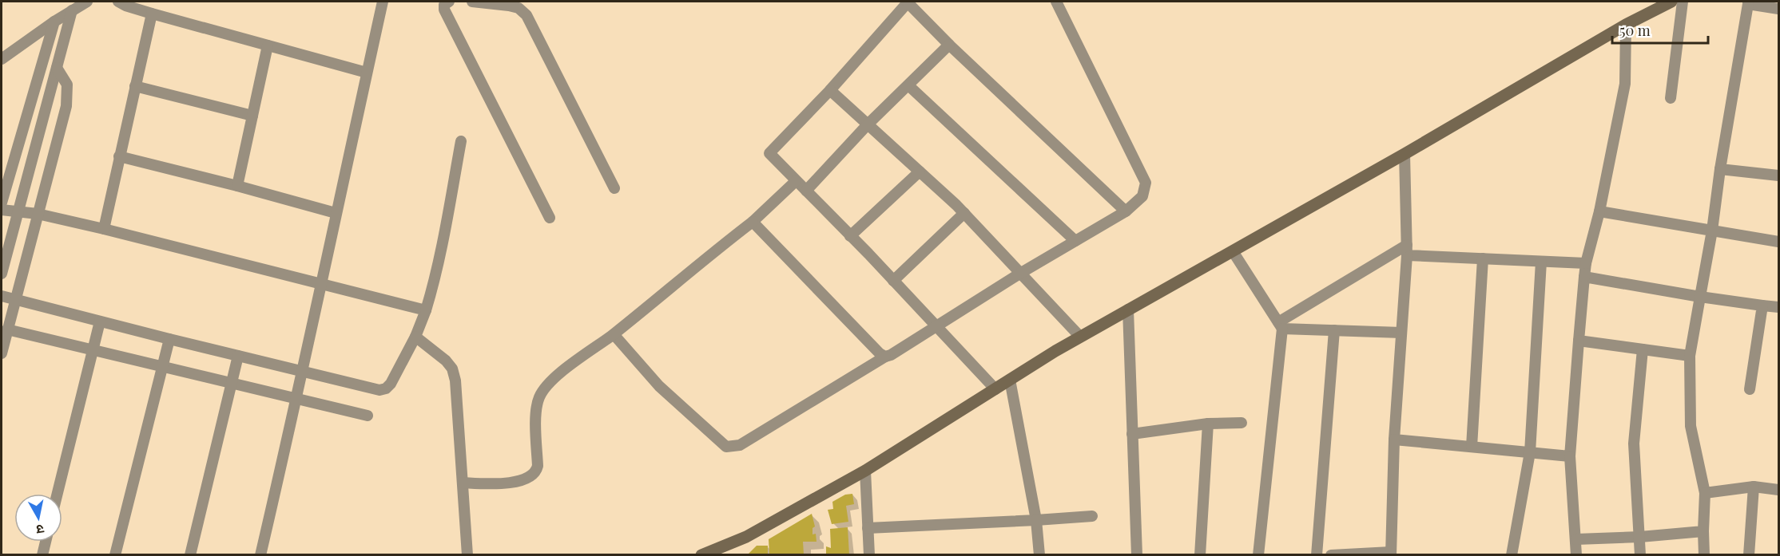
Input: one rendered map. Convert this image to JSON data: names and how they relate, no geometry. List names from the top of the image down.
{
  "scale_bar": "50 m",
  "north": "bottom"
}
